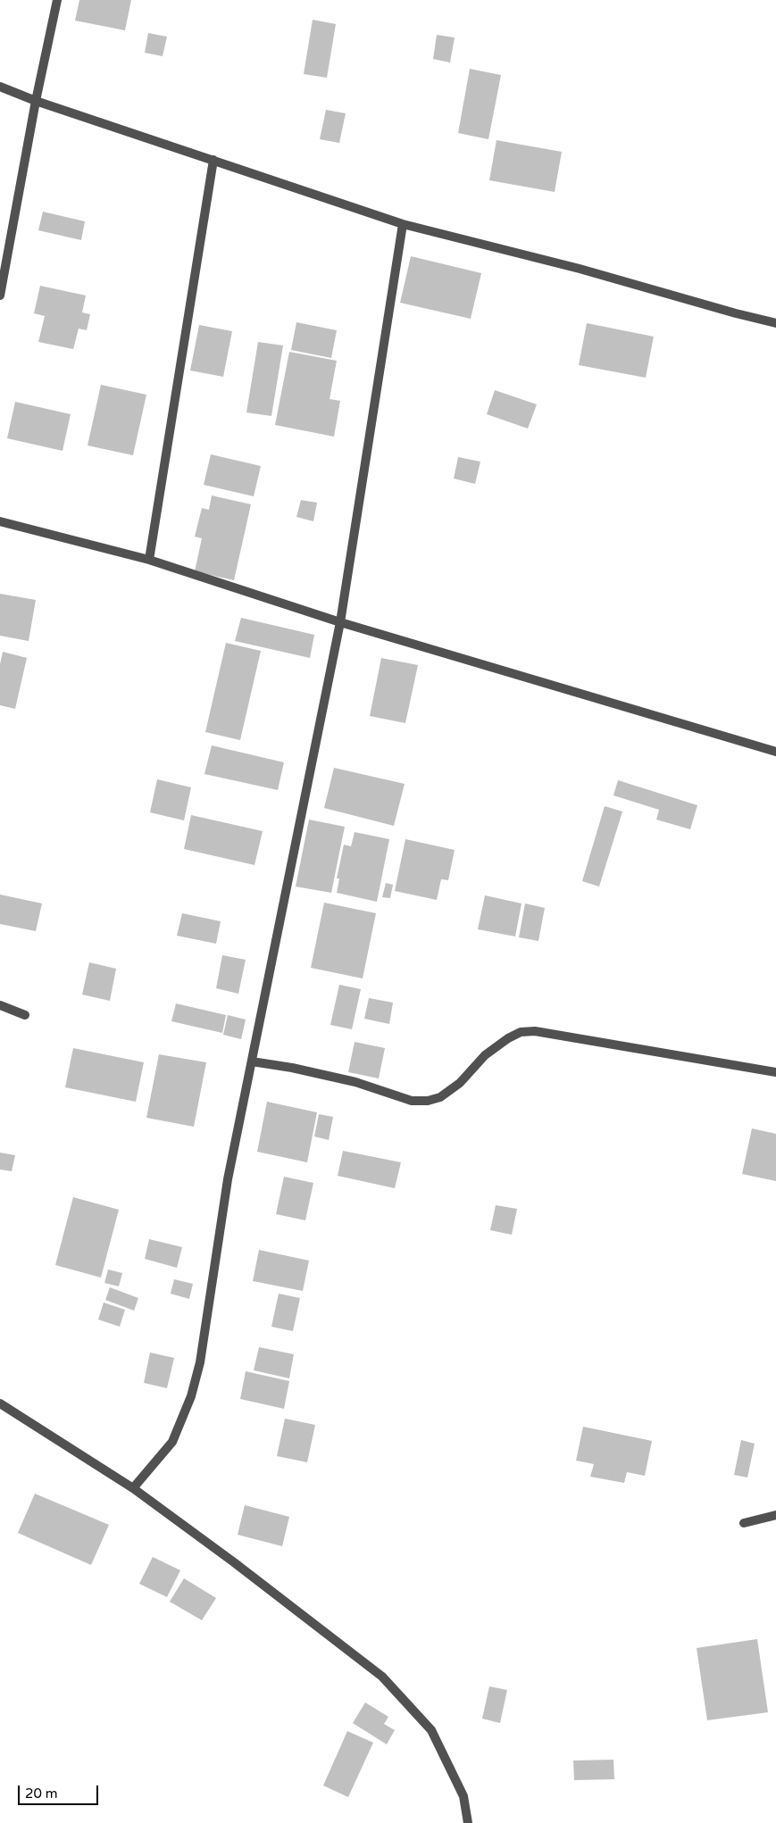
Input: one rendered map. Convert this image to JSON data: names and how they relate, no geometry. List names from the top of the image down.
{
  "scale_bar": "20 m"
}
